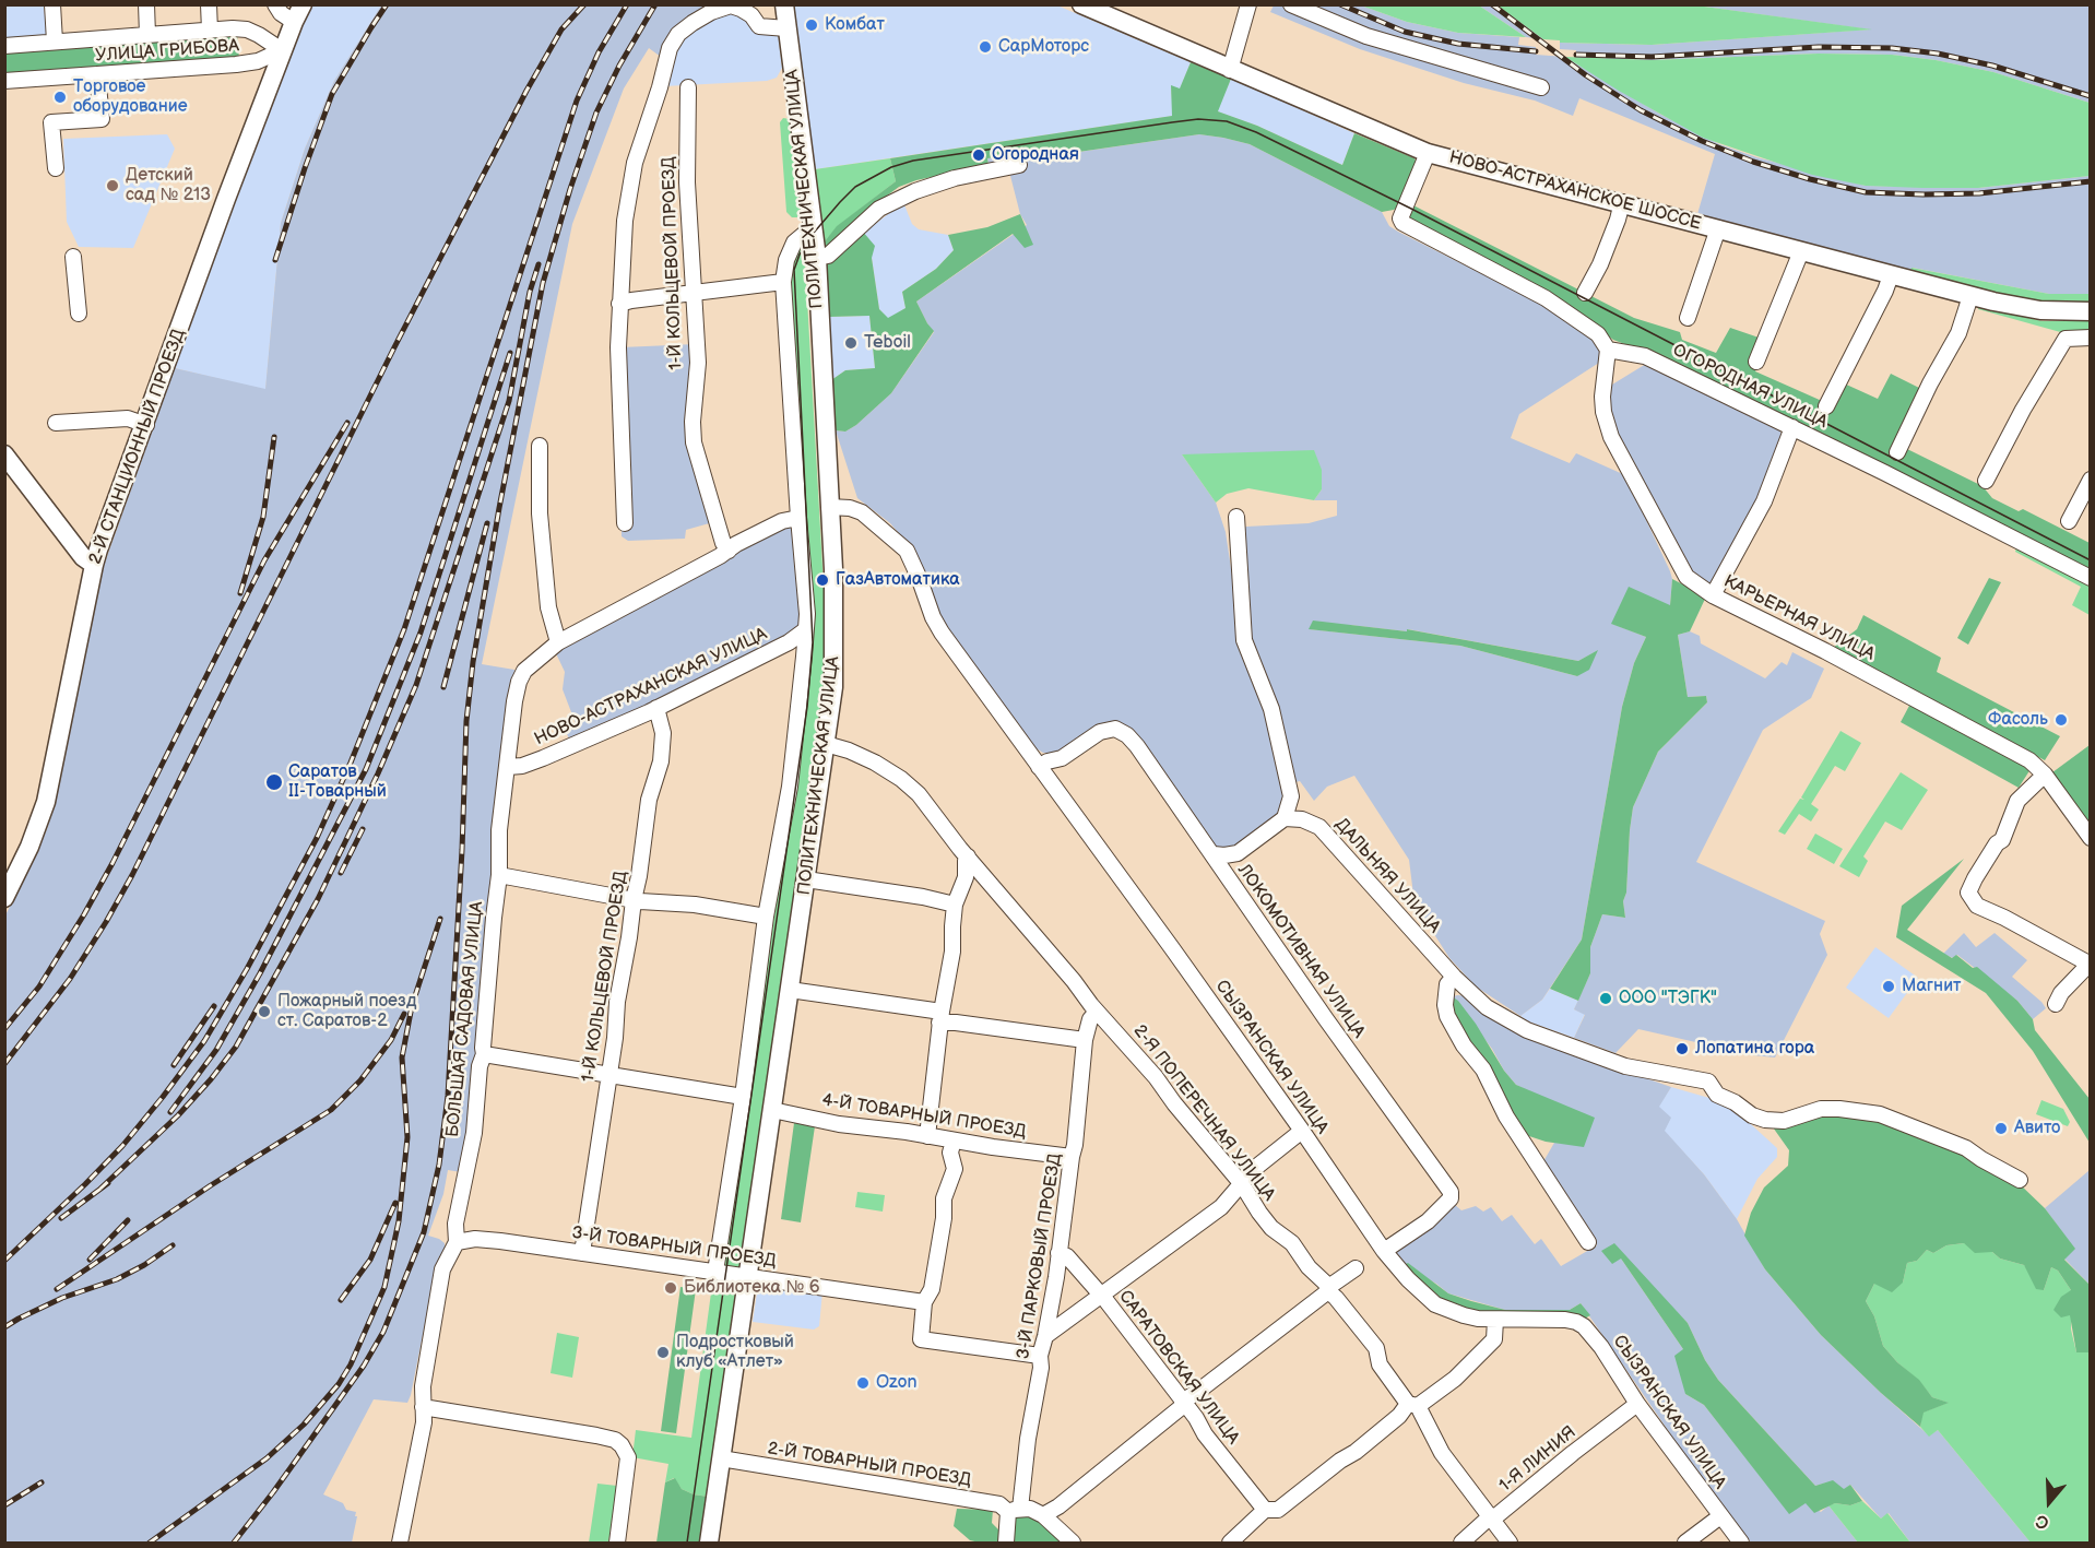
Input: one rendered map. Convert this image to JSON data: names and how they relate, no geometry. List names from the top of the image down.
{
  "streets": {
    "main road": ["ПОЛИТЕХНИЧЕСКАЯ УЛИЦА", "НОВО-АСТРАХАНСКОЕ ШОССЕ", "2-Й СТАНЦИОННЫЙ ПРОЕЗД"],
    "street": [
      "УЛИЦА ГРИБОВА",
      "1-Й КОЛЬЦЕВОЙ ПРОЕЗД",
      "ОГОРОДНАЯ УЛИЦА",
      "КАРЬЕРНАЯ УЛИЦА",
      "НОВО-АСТРАХАНСКАЯ УЛИЦА",
      "ДАЛЬНЯЯ УЛИЦА",
      "ЛОКОМОТИВНАЯ УЛИЦА",
      "БОЛЬШАЯ САДОВАЯ УЛИЦА",
      "СЫЗРАНСКАЯ УЛИЦА",
      "2-Я ПОПЕРЕЧНАЯ УЛИЦА",
      "4-Й ТОВАРНЫЙ ПРОЕЗД",
      "3-Й ТОВАРНЫЙ ПРОЕЗД",
      "3-Й ПАРКОВЫЙ ПРОЕЗД",
      "САРАТОВСКАЯ УЛИЦА",
      "1-Я ЛИНИЯ",
      "2-Й ТОВАРНЫЙ ПРОЕЗД"
    ]
  },
  "crossings": [
    ["УЛИЦА ГРИБОВА", "2-Й СТАНЦИОННЫЙ ПРОЕЗД"],
    ["ПОЛИТЕХНИЧЕСКАЯ УЛИЦА", "1-Й КОЛЬЦЕВОЙ ПРОЕЗД"],
    ["ПОЛИТЕХНИЧЕСКАЯ УЛИЦА", "СЫЗРАНСКАЯ УЛИЦА"],
    ["ПОЛИТЕХНИЧЕСКАЯ УЛИЦА", "2-Я ПОПЕРЕЧНАЯ УЛИЦА"],
    ["ПОЛИТЕХНИЧЕСКАЯ УЛИЦА", "4-Й ТОВАРНЫЙ ПРОЕЗД"],
    ["ПОЛИТЕХНИЧЕСКАЯ УЛИЦА", "3-Й ТОВАРНЫЙ ПРОЕЗД"],
    ["ПОЛИТЕХНИЧЕСКАЯ УЛИЦА", "2-Й ТОВАРНЫЙ ПРОЕЗД"],
    ["1-Й КОЛЬЦЕВОЙ ПРОЕЗД", "НОВО-АСТРАХАНСКАЯ УЛИЦА"],
    ["1-Й КОЛЬЦЕВОЙ ПРОЕЗД", "3-Й ТОВАРНЫЙ ПРОЕЗД"],
    ["ОГОРОДНАЯ УЛИЦА", "КАРЬЕРНАЯ УЛИЦА"],
    ["НОВО-АСТРАХАНСКАЯ УЛИЦА", "БОЛЬШАЯ САДОВАЯ УЛИЦА"],
    ["ЛОКОМОТИВНАЯ УЛИЦА", "СЫЗРАНСКАЯ УЛИЦА"],
    ["БОЛЬШАЯ САДОВАЯ УЛИЦА", "3-Й ТОВАРНЫЙ ПРОЕЗД"],
    ["СЫЗРАНСКАЯ УЛИЦА", "1-Я ЛИНИЯ"],
    ["2-Я ПОПЕРЕЧНАЯ УЛИЦА", "3-Й ПАРКОВЫЙ ПРОЕЗД"],
    ["2-Я ПОПЕРЕЧНАЯ УЛИЦА", "1-Я ЛИНИЯ"],
    ["4-Й ТОВАРНЫЙ ПРОЕЗД", "3-Й ПАРКОВЫЙ ПРОЕЗД"],
    ["3-Й ПАРКОВЫЙ ПРОЕЗД", "САРАТОВСКАЯ УЛИЦА"],
    ["3-Й ПАРКОВЫЙ ПРОЕЗД", "2-Й ТОВАРНЫЙ ПРОЕЗД"]
  ],
  "places": [
    "Комбат",
    "СарМоторс",
    "Торговое оборудование",
    "Огородная",
    "Детский сад № 213",
    "Teboil",
    "ГазАвтоматика",
    "Фасоль",
    "Саратов II-Товарный",
    "Магнит",
    "ООО \"ТЭГК\"",
    "Пожарный поезд ст. Саратов-2",
    "Лопатина гора",
    "Авито",
    "Библиотека № 6",
    "Подростковый клуб «Атлет»",
    "Ozon"
  ],
  "north": "bottom"
}
